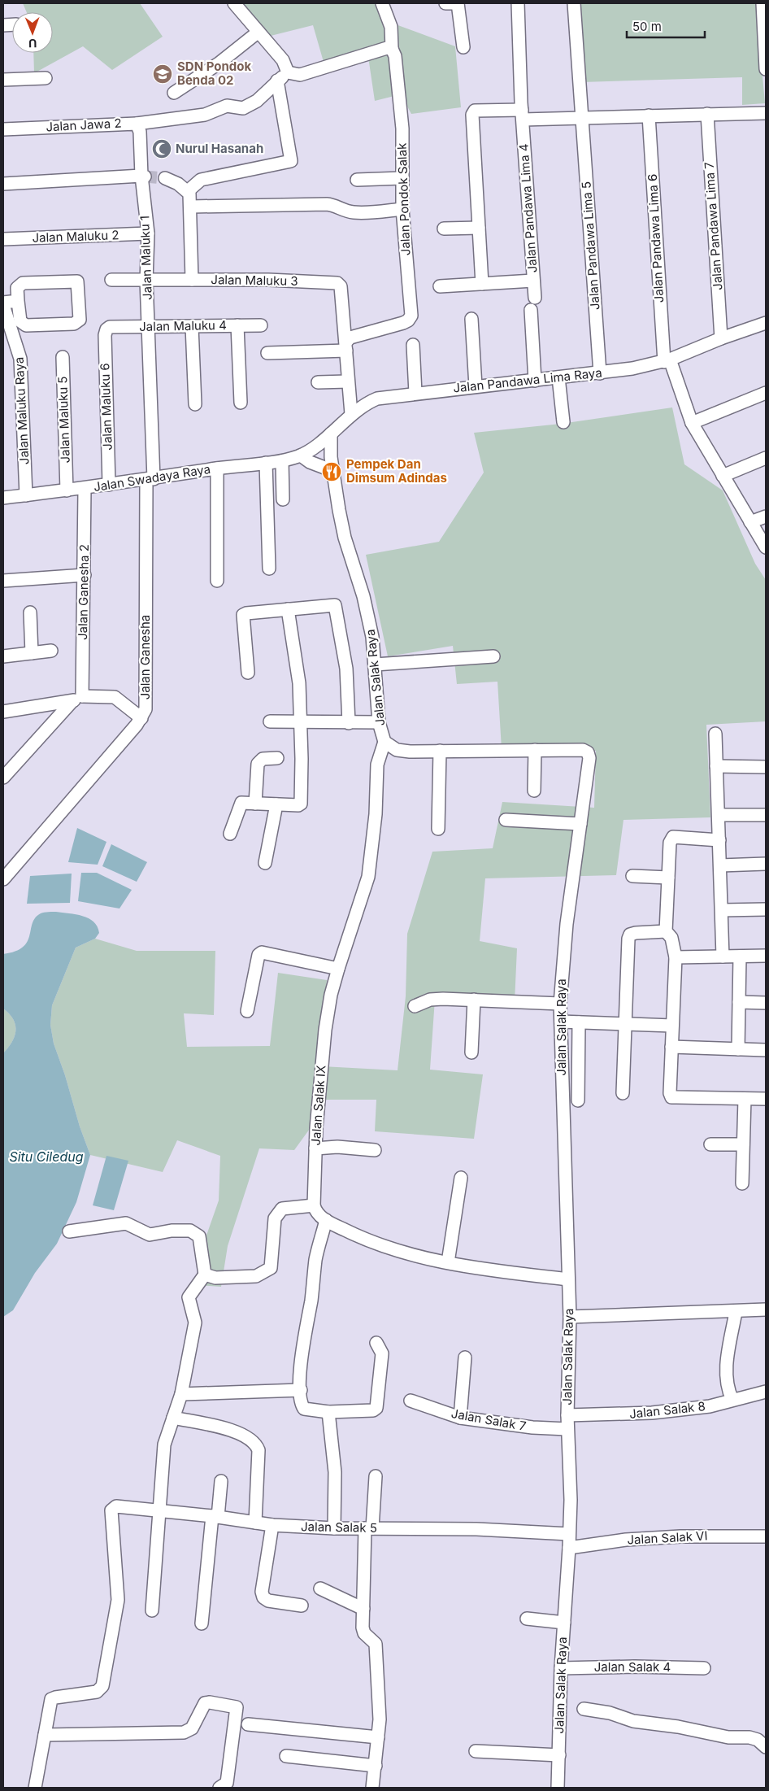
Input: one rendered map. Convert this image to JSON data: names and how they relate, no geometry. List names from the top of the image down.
{
  "streets": {
    "street": [
      "Jalan Jawa 2",
      "Jalan Pondok Salak",
      "Jalan Pandawa Lima 4",
      "Jalan Pandawa Lima 7",
      "Jalan Maluku 2",
      "Jalan Pandawa Lima 6",
      "Jalan Pandawa Lima 5",
      "Jalan Maluku 1",
      "Jalan Maluku 3",
      "Jalan Maluku 4",
      "Jalan Pandawa Lima Raya",
      "Jalan Maluku 6",
      "Jalan Maluku Raya",
      "Jalan Maluku 5",
      "Jalan Swadaya Raya",
      "Jalan Ganesha 2",
      "Jalan Ganesha",
      "Jalan Salak Raya",
      "Jalan Salak IX",
      "Jalan Salak 8",
      "Jalan Salak 7",
      "Jalan Salak 5",
      "Jalan Salak VI",
      "Jalan Salak 4"
    ]
  },
  "crossings": [
    ["Jalan Jawa 2", "Jalan Maluku 1"],
    ["Jalan Pondok Salak", "Jalan Maluku 3"],
    ["Jalan Pandawa Lima 7", "Jalan Pandawa Lima Raya"],
    ["Jalan Maluku 2", "Jalan Maluku 1"],
    ["Jalan Pandawa Lima 6", "Jalan Pandawa Lima Raya"],
    ["Jalan Pandawa Lima 5", "Jalan Pandawa Lima Raya"],
    ["Jalan Maluku 1", "Jalan Maluku 3"],
    ["Jalan Maluku 1", "Jalan Maluku 4"],
    ["Jalan Maluku 1", "Jalan Swadaya Raya"],
    ["Jalan Maluku 1", "Jalan Ganesha"],
    ["Jalan Maluku 4", "Jalan Maluku 6"],
    ["Jalan Pandawa Lima Raya", "Jalan Swadaya Raya"],
    ["Jalan Pandawa Lima Raya", "Jalan Salak Raya"],
    ["Jalan Maluku 6", "Jalan Swadaya Raya"],
    ["Jalan Maluku Raya", "Jalan Swadaya Raya"],
    ["Jalan Maluku 5", "Jalan Swadaya Raya"],
    ["Jalan Swadaya Raya", "Jalan Ganesha 2"],
    ["Jalan Swadaya Raya", "Jalan Ganesha"],
    ["Jalan Salak Raya", "Jalan Salak IX"],
    ["Jalan Salak Raya", "Jalan Salak 8"],
    ["Jalan Salak Raya", "Jalan Salak 7"],
    ["Jalan Salak Raya", "Jalan Salak 5"],
    ["Jalan Salak Raya", "Jalan Salak VI"],
    ["Jalan Salak Raya", "Jalan Salak 4"]
  ],
  "water": ["Situ Ciledug"],
  "places": {
    "school or university": ["SDN Pondok Benda 02"],
    "mosque": ["Nurul Hasanah"],
    "restaurant": ["Pempek Dan Dimsum Adindas"]
  },
  "scale_bar": "50 m",
  "north": "bottom"
}
